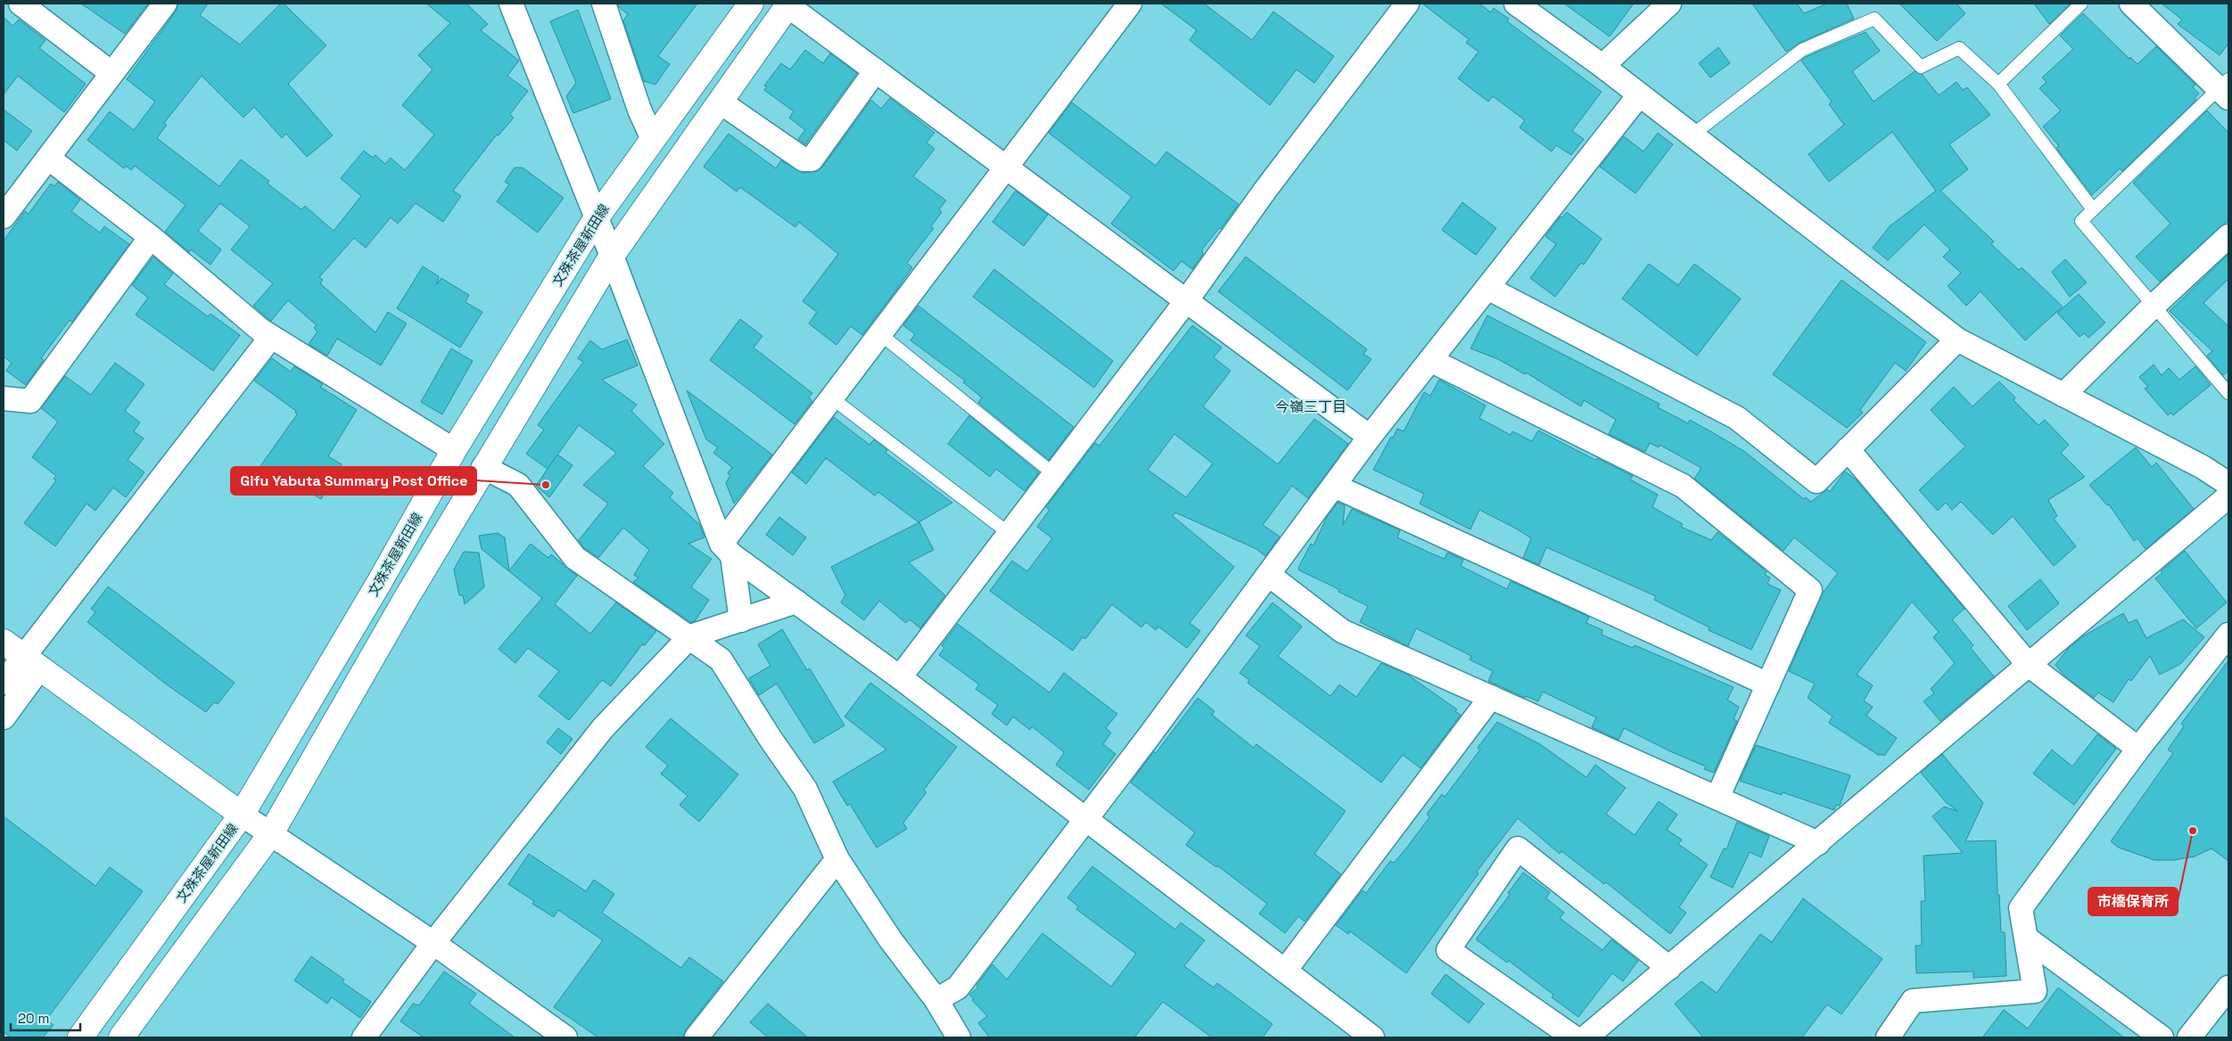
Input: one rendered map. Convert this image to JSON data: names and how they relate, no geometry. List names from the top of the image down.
{
  "streets": {
    "main road": ["文殊茶屋新田線"]
  },
  "districts": ["今嶺三丁目"],
  "places": ["Gifu Yabuta Summary Post Office", "市橋保育所"],
  "scale_bar": "20 m"
}
